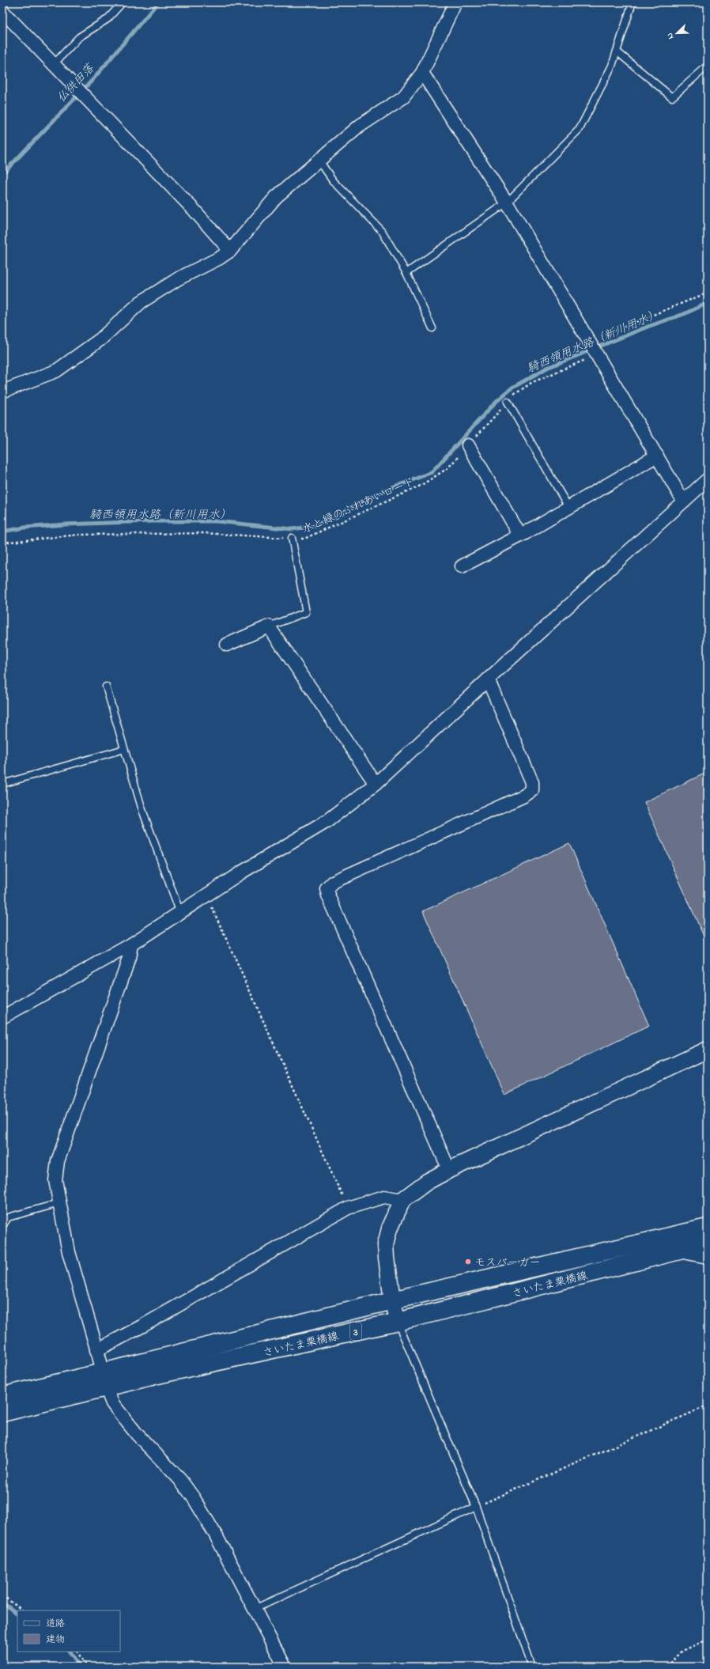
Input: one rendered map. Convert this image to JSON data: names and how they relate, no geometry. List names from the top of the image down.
{
  "streets": {
    "main road": ["さいたま栗橋線", "3"],
    "path": ["水と緑のふれあいロード"]
  },
  "water": ["仏供田落", "騎西領用水路（新川用水）"],
  "places": ["モスバーガー"],
  "legend": ["道路", "建物"],
  "north": "bottom left"
}
